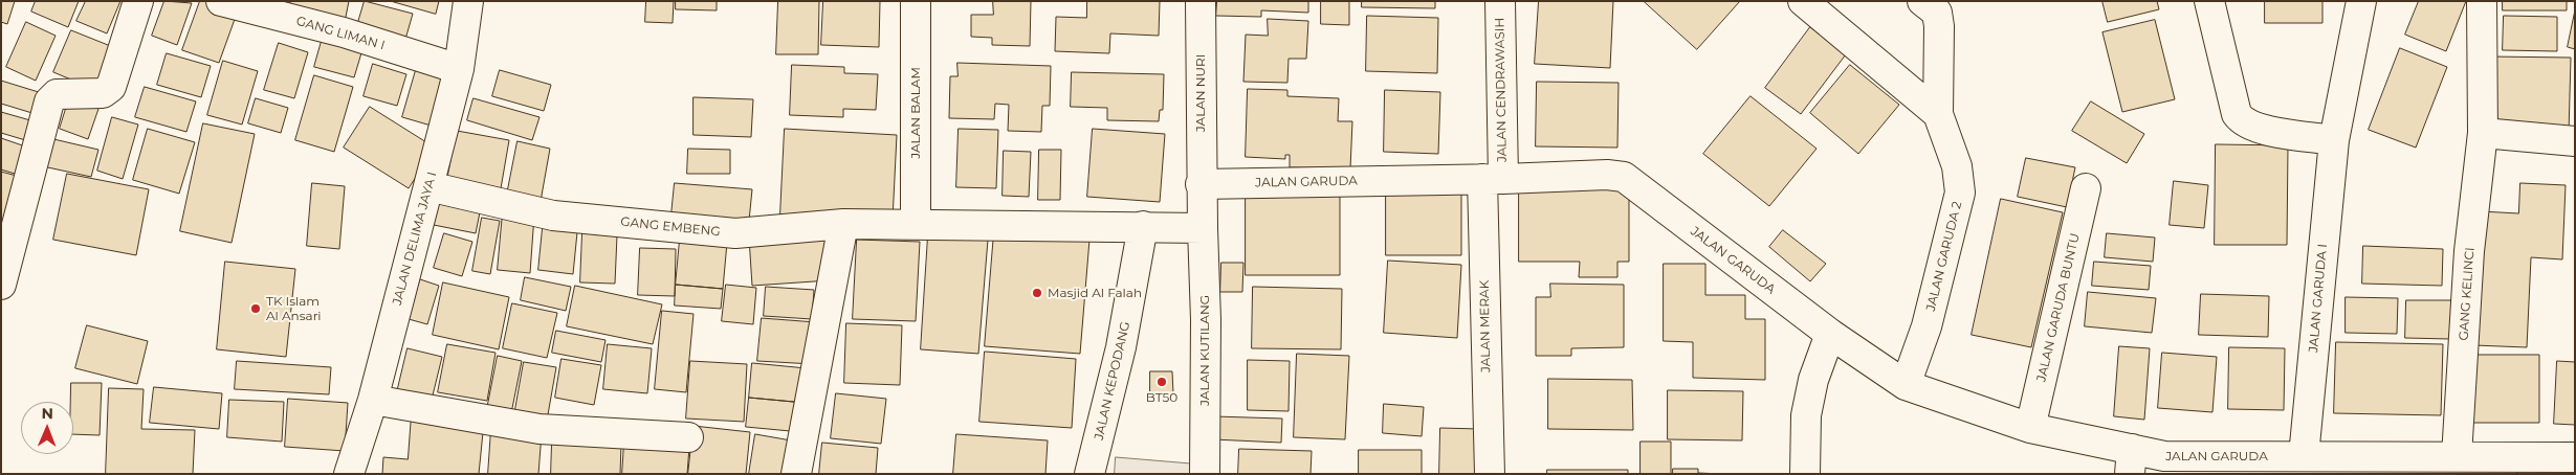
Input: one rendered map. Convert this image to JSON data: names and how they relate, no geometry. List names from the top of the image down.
{
  "streets": {
    "street": [
      "GANG LIMAN I",
      "JALAN CENDRAWASIH",
      "JALAN NURI",
      "JALAN BALAM",
      "JALAN GARUDA",
      "GANG EMBENG",
      "JALAN DELIMA JAYA I",
      "JALAN GARUDA 2",
      "GANG KELINCI",
      "JALAN GARUDA I",
      "JALAN GARUDA BUNTU",
      "JALAN MERAK",
      "JALAN KUTILANG",
      "JALAN KEPODANG"
    ]
  },
  "crossings": [
    ["GANG LIMAN I", "JALAN DELIMA JAYA I"],
    ["JALAN CENDRAWASIH", "JALAN GARUDA"],
    ["JALAN CENDRAWASIH", "JALAN MERAK"],
    ["JALAN NURI", "JALAN GARUDA"],
    ["JALAN BALAM", "GANG EMBENG"],
    ["JALAN GARUDA", "JALAN GARUDA 2"],
    ["JALAN GARUDA", "GANG KELINCI"],
    ["JALAN GARUDA", "JALAN GARUDA I"],
    ["JALAN GARUDA", "JALAN GARUDA BUNTU"],
    ["JALAN GARUDA", "JALAN MERAK"],
    ["GANG EMBENG", "JALAN DELIMA JAYA I"]
  ],
  "places": ["Masjid Al Falah", "TK Islam Al Ansari", "BT50"],
  "north": "top"
}
